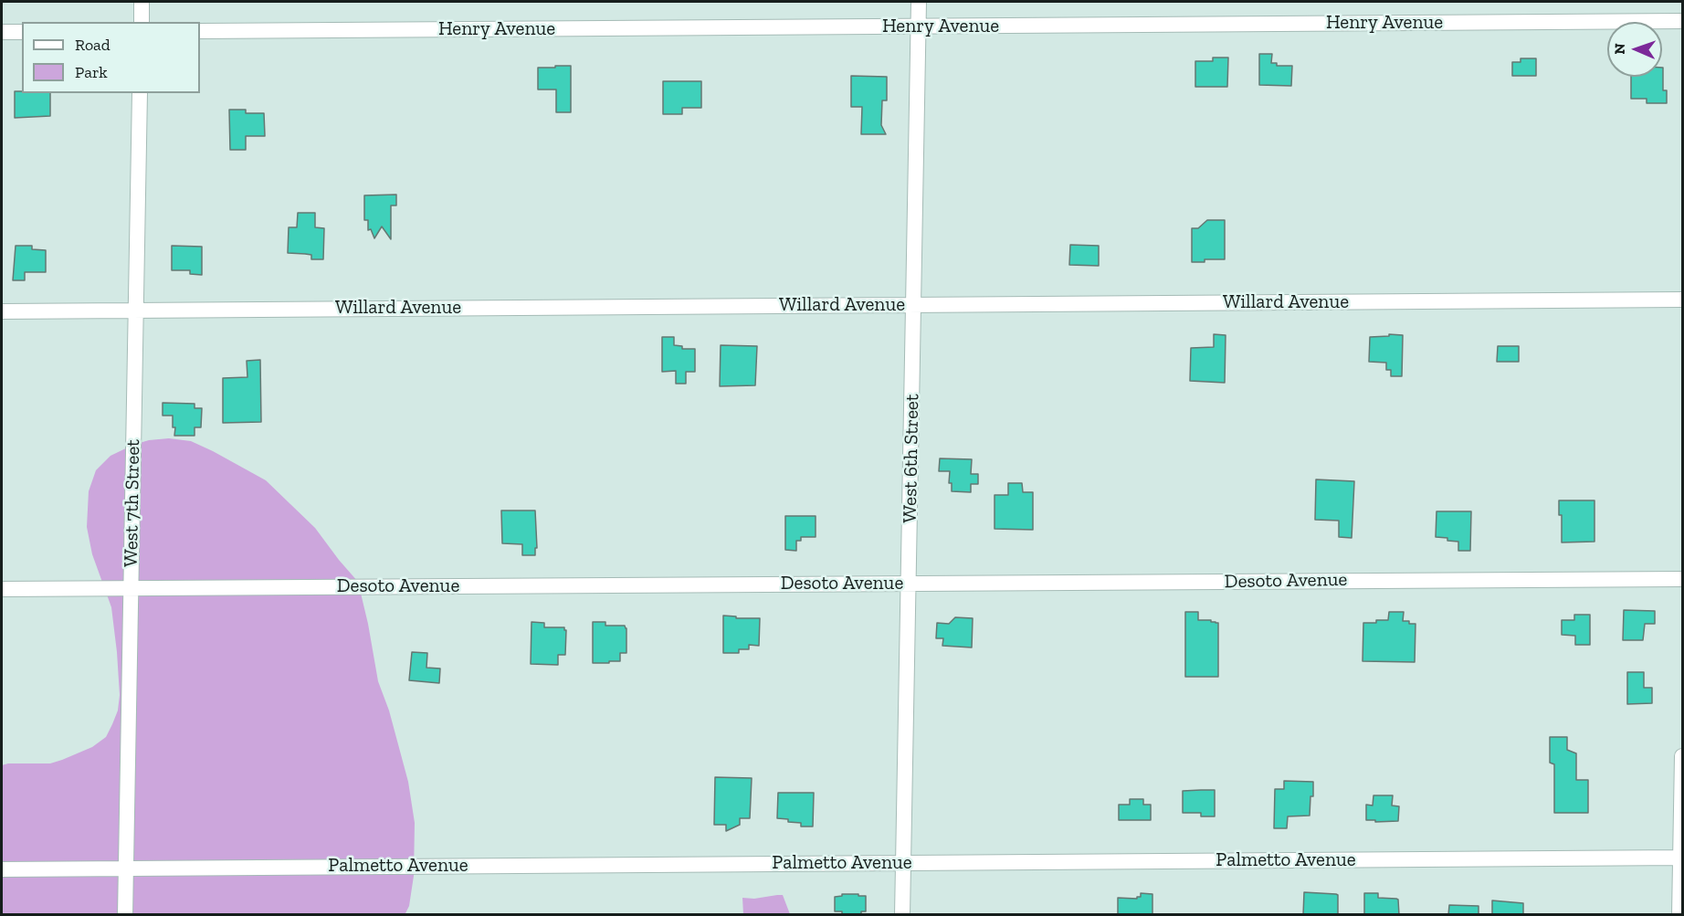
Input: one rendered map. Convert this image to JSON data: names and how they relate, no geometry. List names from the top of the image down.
{
  "streets": {
    "street": [
      "Henry Avenue",
      "Willard Avenue",
      "West 6th Street",
      "West 7th Street",
      "Desoto Avenue",
      "Palmetto Avenue"
    ]
  },
  "crossings": [
    ["Henry Avenue", "West 6th Street"],
    ["Willard Avenue", "West 6th Street"],
    ["Willard Avenue", "West 7th Street"],
    ["West 6th Street", "Desoto Avenue"],
    ["West 6th Street", "Palmetto Avenue"],
    ["West 7th Street", "Desoto Avenue"],
    ["West 7th Street", "Palmetto Avenue"]
  ],
  "legend": ["Road", "Park"],
  "north": "left"
}
